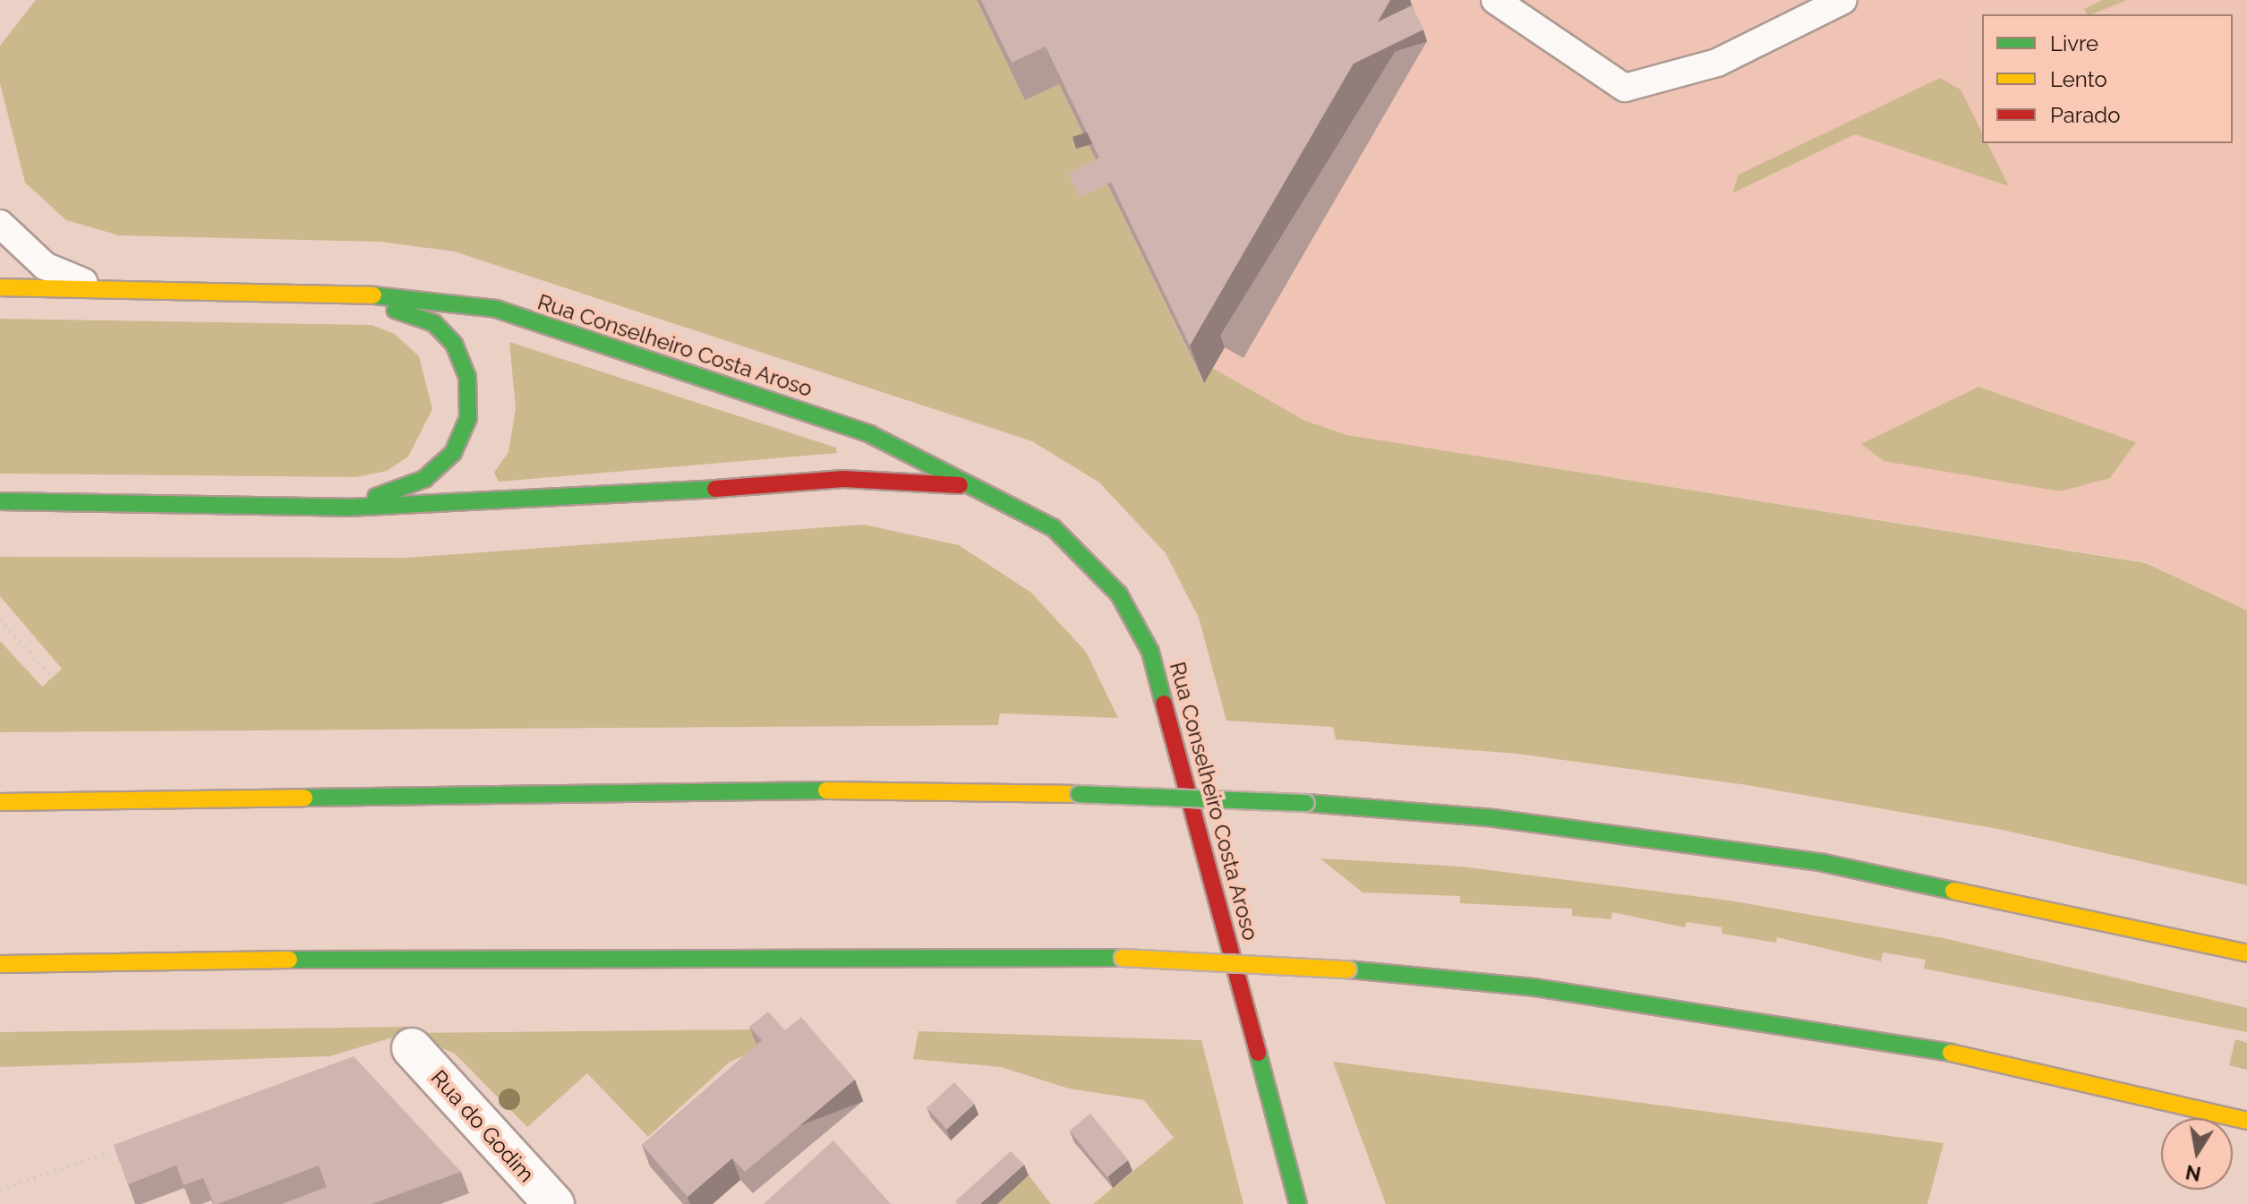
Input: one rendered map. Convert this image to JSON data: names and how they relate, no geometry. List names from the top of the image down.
{
  "streets": {
    "main road": ["Rua Conselheiro Costa Aroso"],
    "street": ["Rua do Godim"]
  },
  "legend": ["Livre", "Lento", "Parado"],
  "north": "bottom"
}
